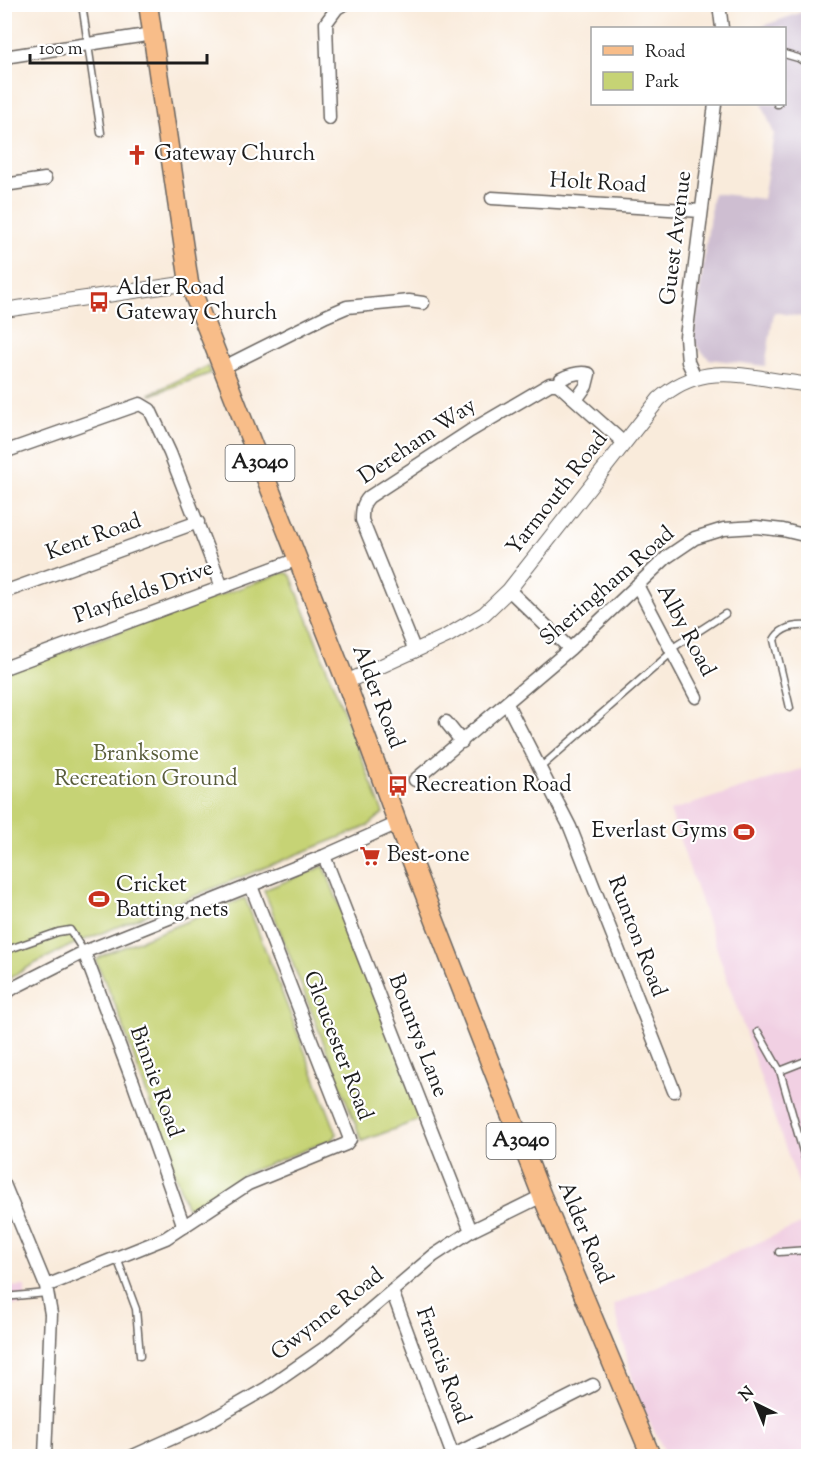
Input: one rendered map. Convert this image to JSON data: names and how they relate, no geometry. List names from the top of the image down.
{
  "streets": {
    "main road": ["A3040", "Alder Road"],
    "street": [
      "Holt Road",
      "Guest Avenue",
      "Dereham Way",
      "Yarmouth Road",
      "Kent Road",
      "Sheringham Road",
      "Playfields Drive",
      "Alby Road",
      "Runton Road",
      "Bountys Lane",
      "Gloucester Road",
      "Binnie Road",
      "Gwynne Road",
      "Francis Road"
    ]
  },
  "crossings": [
    ["Holt Road", "Guest Avenue"],
    ["Guest Avenue", "Yarmouth Road"],
    ["Dereham Way", "Yarmouth Road"],
    ["Yarmouth Road", "Alder Road"],
    ["Sheringham Road", "Alby Road"],
    ["Sheringham Road", "Runton Road"],
    ["Playfields Drive", "Alder Road"],
    ["Alder Road", "Gwynne Road"],
    ["Bountys Lane", "Gwynne Road"],
    ["Gloucester Road", "Binnie Road"],
    ["Gwynne Road", "Francis Road"]
  ],
  "parks": ["Branksome Recreation Ground"],
  "places": {
    "church": ["Gateway Church"],
    "bus stop": ["Alder Road Gateway Church", "Recreation Road"],
    "sports": ["Everlast Gyms", "Cricket Batting nets"],
    "supermarket": ["Best-one"]
  },
  "legend": ["Road", "Park"],
  "scale_bar": "100 m",
  "north": "top left"
}
